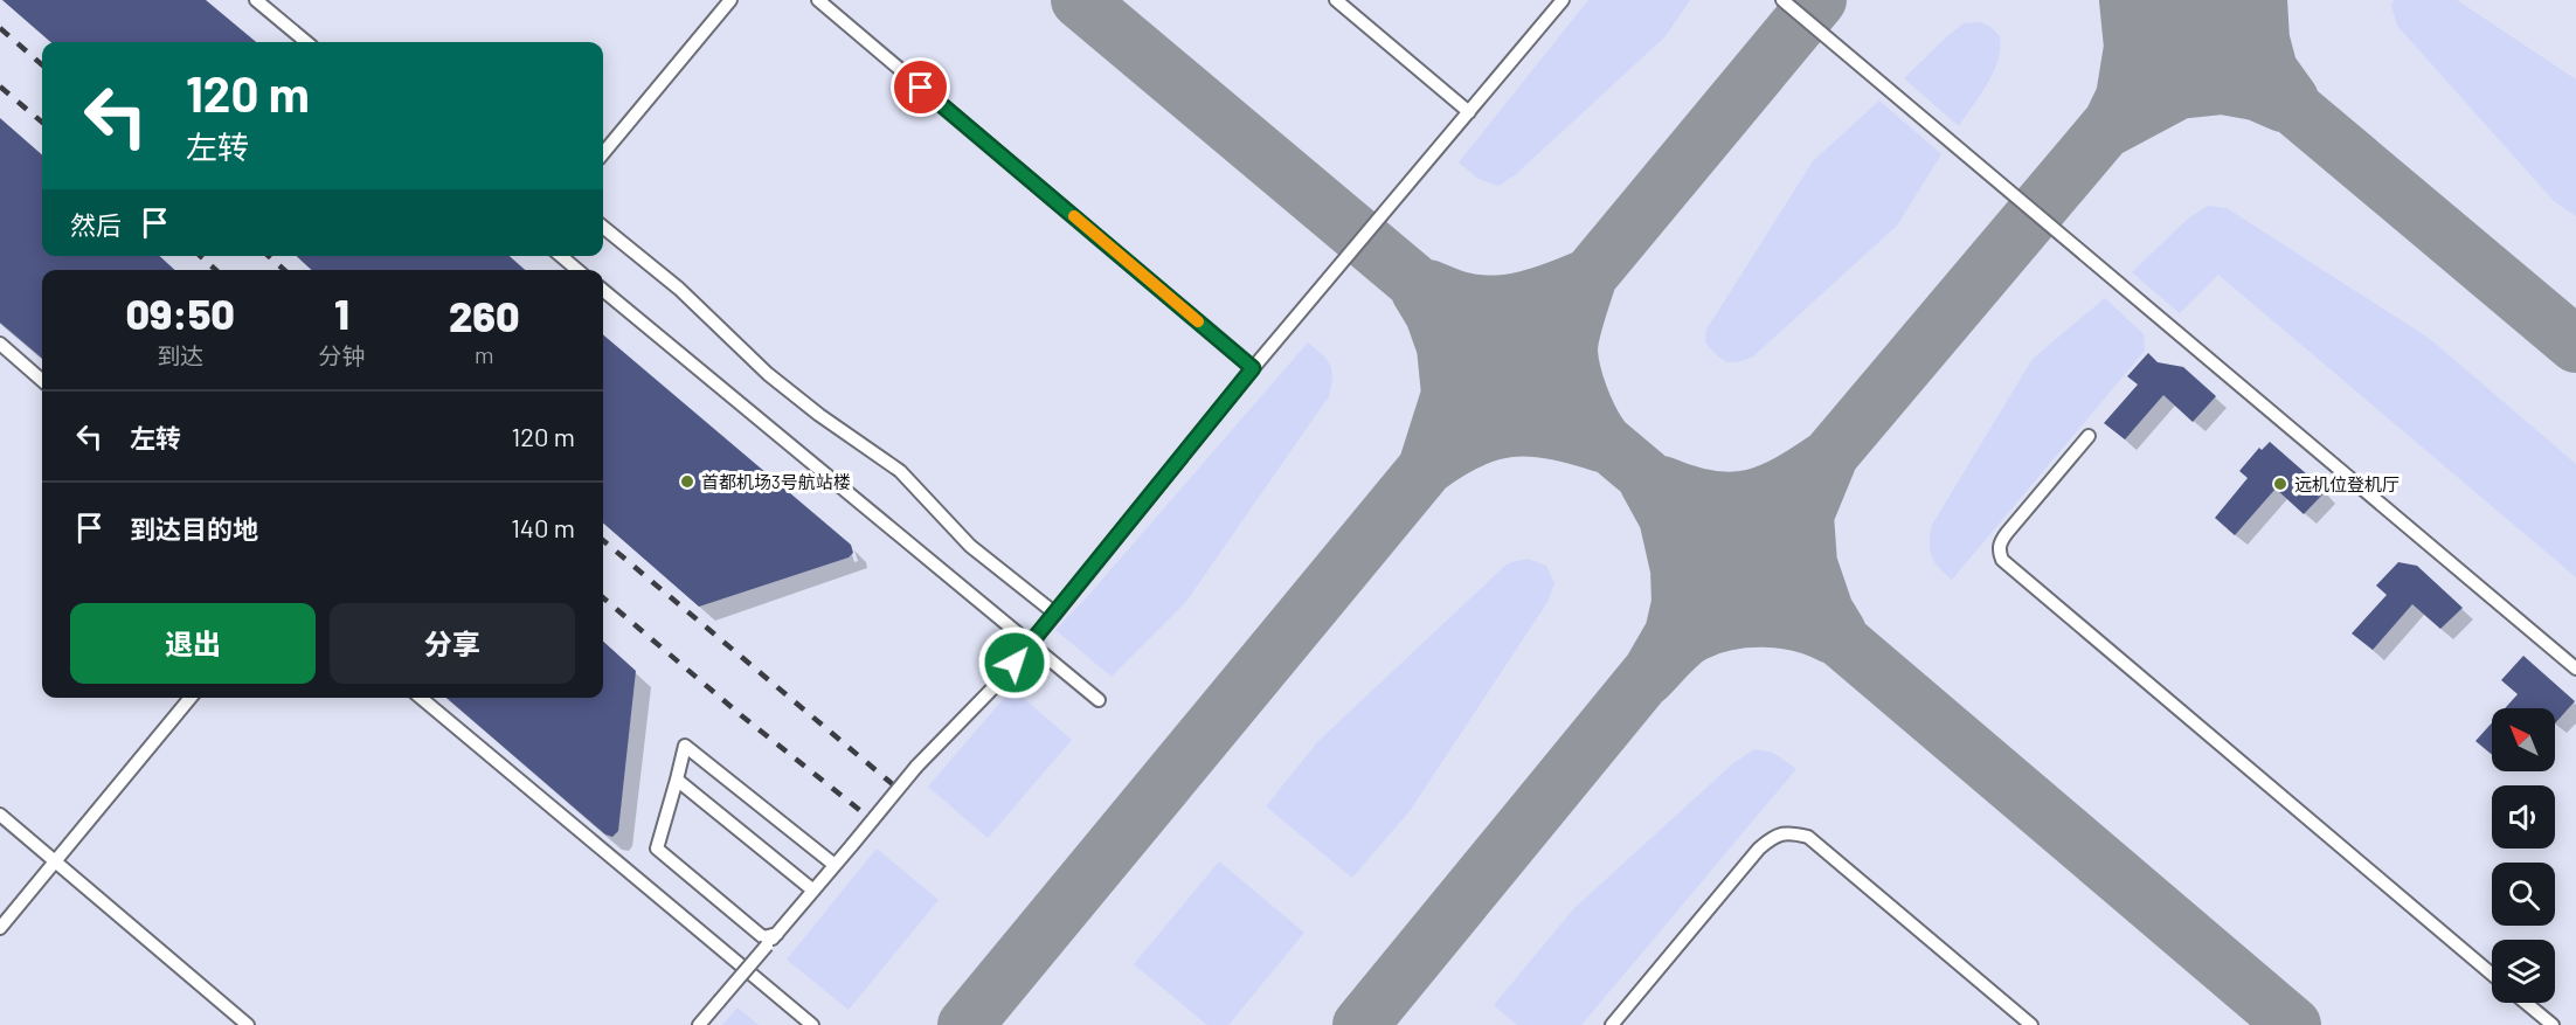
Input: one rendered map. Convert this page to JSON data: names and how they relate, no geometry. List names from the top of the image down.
{
  "places": ["首都机场3号航站楼", "远机位登机厅"],
  "north": "top left",
  "page": {
    "turn": ["120 m", "左转"],
    "then": "然后",
    "eta": [
      "09:50",
      "到达",
      "1",
      "分钟",
      "260",
      "m"
    ],
    "list": [
      {
        "name": "左转",
        "value": "120 m"
      },
      {
        "name": "到达目的地",
        "value": "140 m"
      }
    ],
    "buttons": ["退出", "分享"]
  }
}
